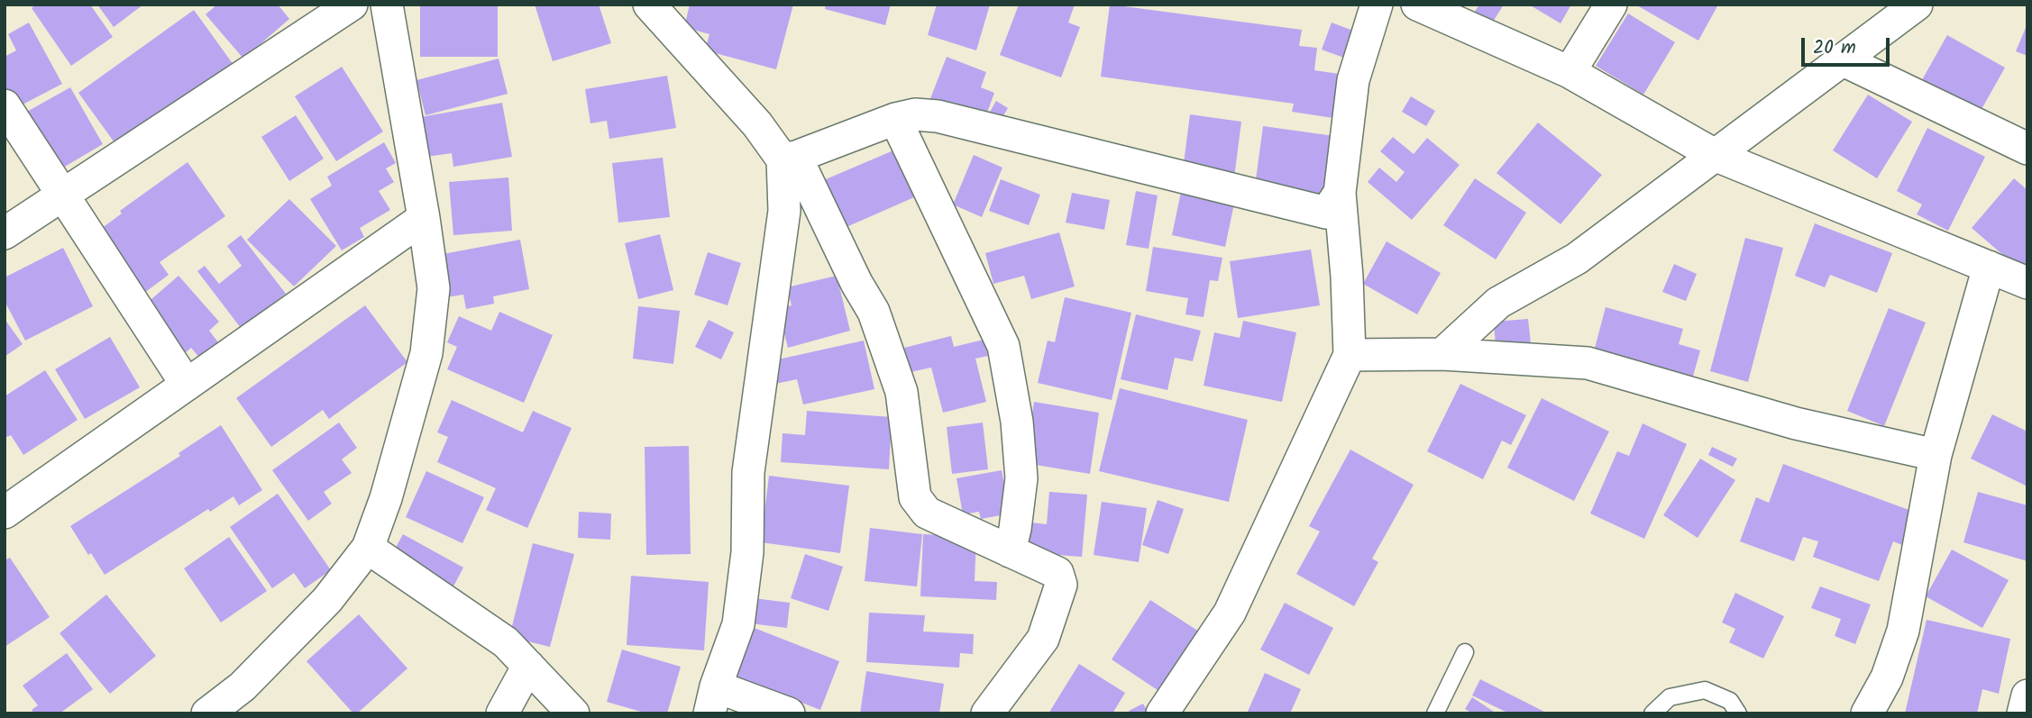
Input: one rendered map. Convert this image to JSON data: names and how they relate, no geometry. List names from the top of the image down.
{
  "scale_bar": "20 m"
}
